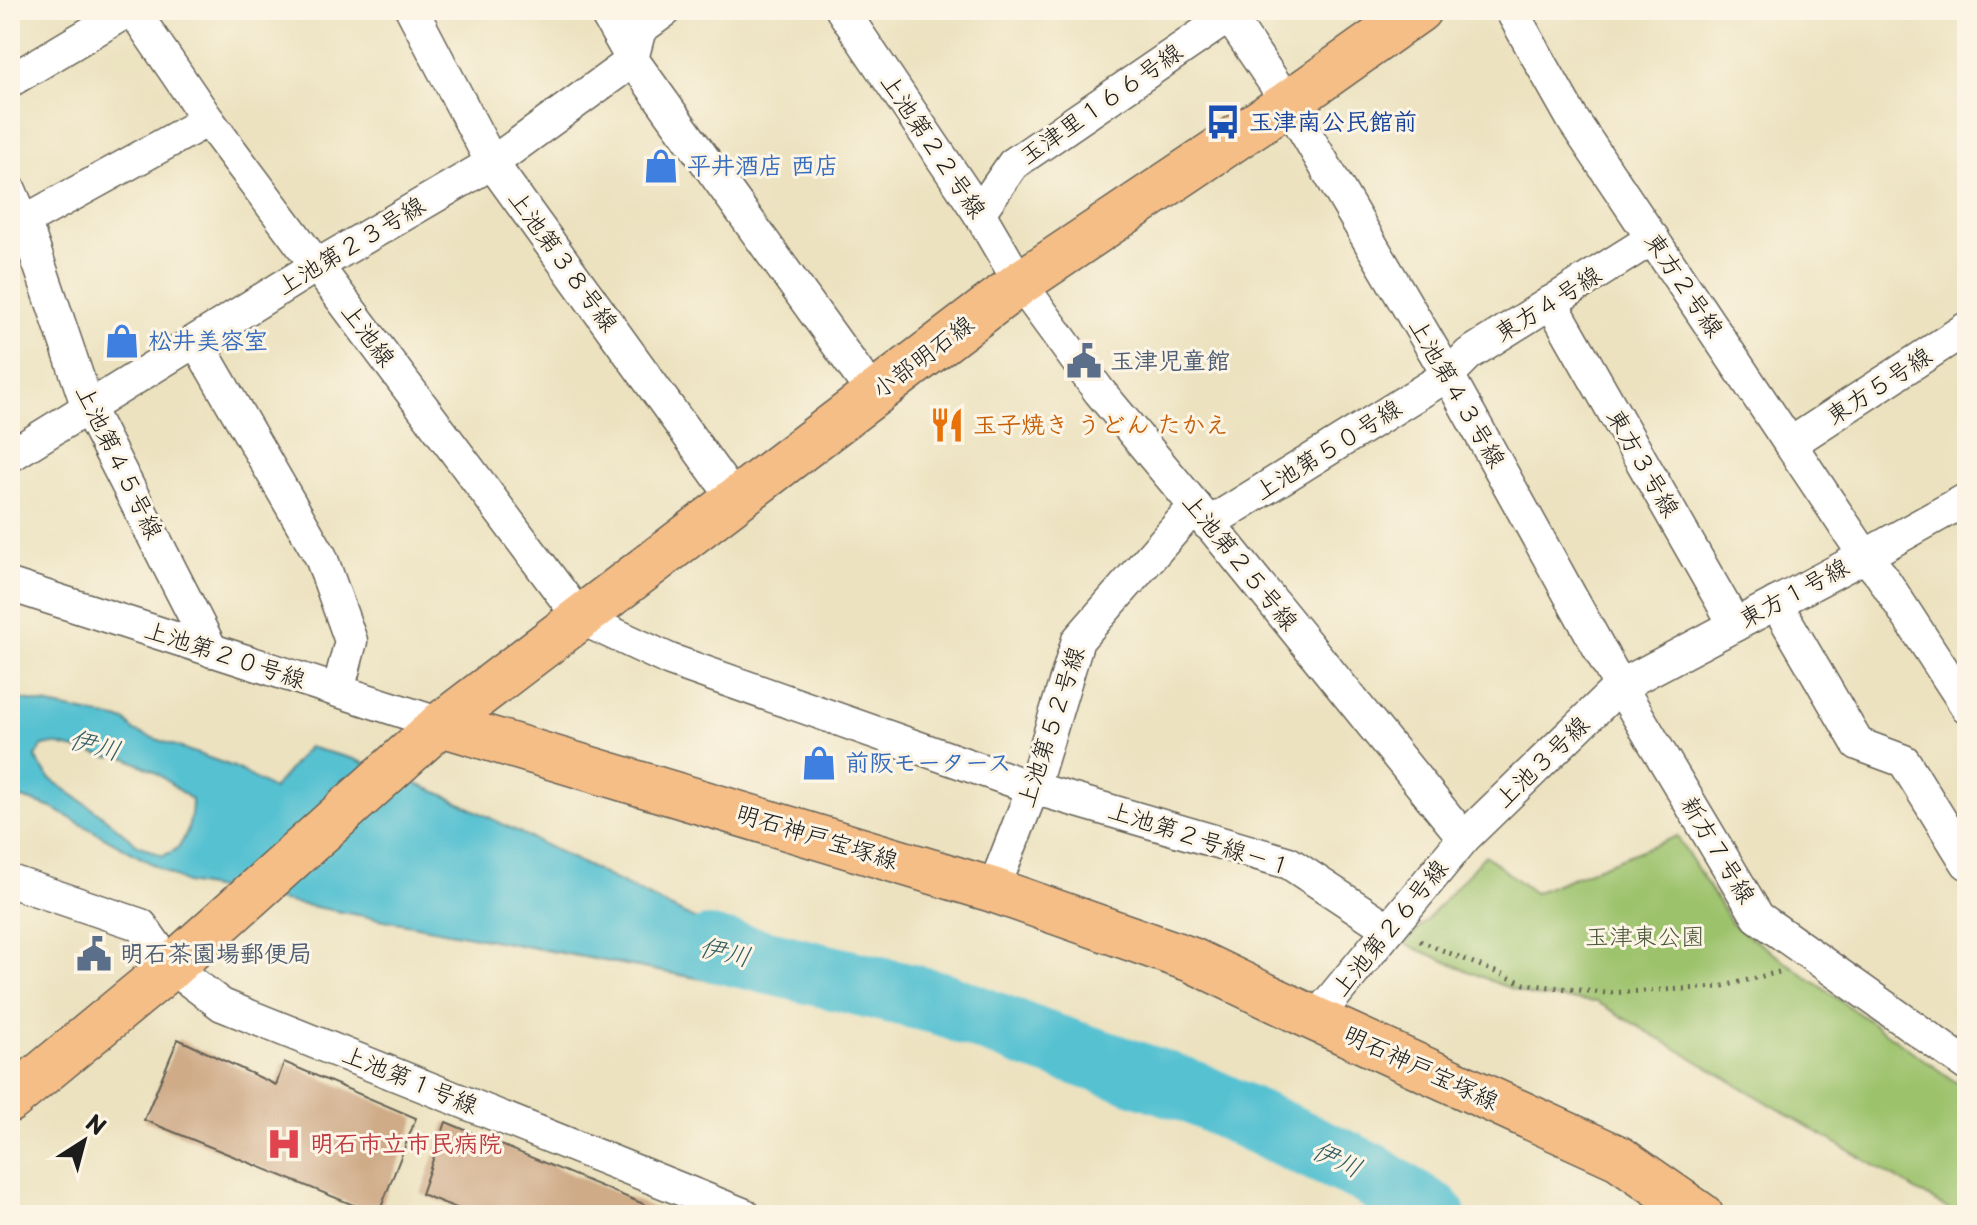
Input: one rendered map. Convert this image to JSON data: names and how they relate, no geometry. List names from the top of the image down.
{
  "streets": {
    "main road": ["小部明石線", "明石神戸宝塚線"],
    "street": [
      "玉津里１６６号線",
      "上池第２２号線",
      "上池第２３号線",
      "上池第３８号線",
      "東方２号線",
      "東方４号線",
      "上池線",
      "東方５号線",
      "上池第４３号線",
      "上池第５０号線",
      "上池第４５号線",
      "東方３号線",
      "上池第２５号線",
      "東方１号線",
      "上池第２０号線",
      "上池第５２号線",
      "上池３号線",
      "上池第２号線－１",
      "新方７号線",
      "上池第２６号線",
      "上池第１号線"
    ]
  },
  "crossings": [
    ["玉津里１６６号線", "上池第２２号線"],
    ["玉津里１６６号線", "上池第４３号線"],
    ["上池第２２号線", "小部明石線"],
    ["上池第２２号線", "上池第２５号線"],
    ["上池第２３号線", "上池第３８号線"],
    ["上池第２３号線", "上池線"],
    ["上池第２３号線", "上池第４５号線"],
    ["上池第３８号線", "小部明石線"],
    ["東方２号線", "東方４号線"],
    ["東方２号線", "東方５号線"],
    ["東方２号線", "東方１号線"],
    ["東方４号線", "上池第４３号線"],
    ["東方４号線", "上池第５０号線"],
    ["東方４号線", "東方３号線"],
    ["上池線", "小部明石線"],
    ["上池線", "上池第２号線－１"],
    ["小部明石線", "上池第４３号線"],
    ["小部明石線", "上池第２５号線"],
    ["小部明石線", "上池第２０号線"],
    ["小部明石線", "明石神戸宝塚線"],
    ["小部明石線", "上池第２号線－１"],
    ["上池第４３号線", "上池第５０号線"],
    ["上池第４３号線", "東方１号線"],
    ["上池第４３号線", "上池３号線"],
    ["上池第４３号線", "新方７号線"],
    ["上池第５０号線", "上池第２５号線"],
    ["上池第５０号線", "上池第５２号線"],
    ["上池第４５号線", "上池第２０号線"],
    ["東方３号線", "東方１号線"],
    ["上池第２５号線", "上池第５２号線"],
    ["上池第２５号線", "上池３号線"],
    ["上池第２５号線", "上池第２６号線"],
    ["東方１号線", "上池３号線"],
    ["東方１号線", "新方７号線"],
    ["上池第２０号線", "明石神戸宝塚線"],
    ["上池第５２号線", "明石神戸宝塚線"],
    ["上池第５２号線", "上池第２号線－１"],
    ["上池３号線", "新方７号線"],
    ["上池３号線", "上池第２６号線"],
    ["明石神戸宝塚線", "上池第２６号線"],
    ["上池第２号線－１", "上池第２６号線"]
  ],
  "water": ["伊川"],
  "parks": ["玉津東公園"],
  "places": {
    "bus stop": ["玉津南公民館前"],
    "shop": ["平井酒店 西店", "松井美容室", "前阪モータース"],
    "public building": ["玉津児童館", "明石茶園場郵便局"],
    "restaurant": ["玉子焼き うどん たかえ"],
    "hospital": ["明石市立市民病院"]
  },
  "north": "top right"
}
